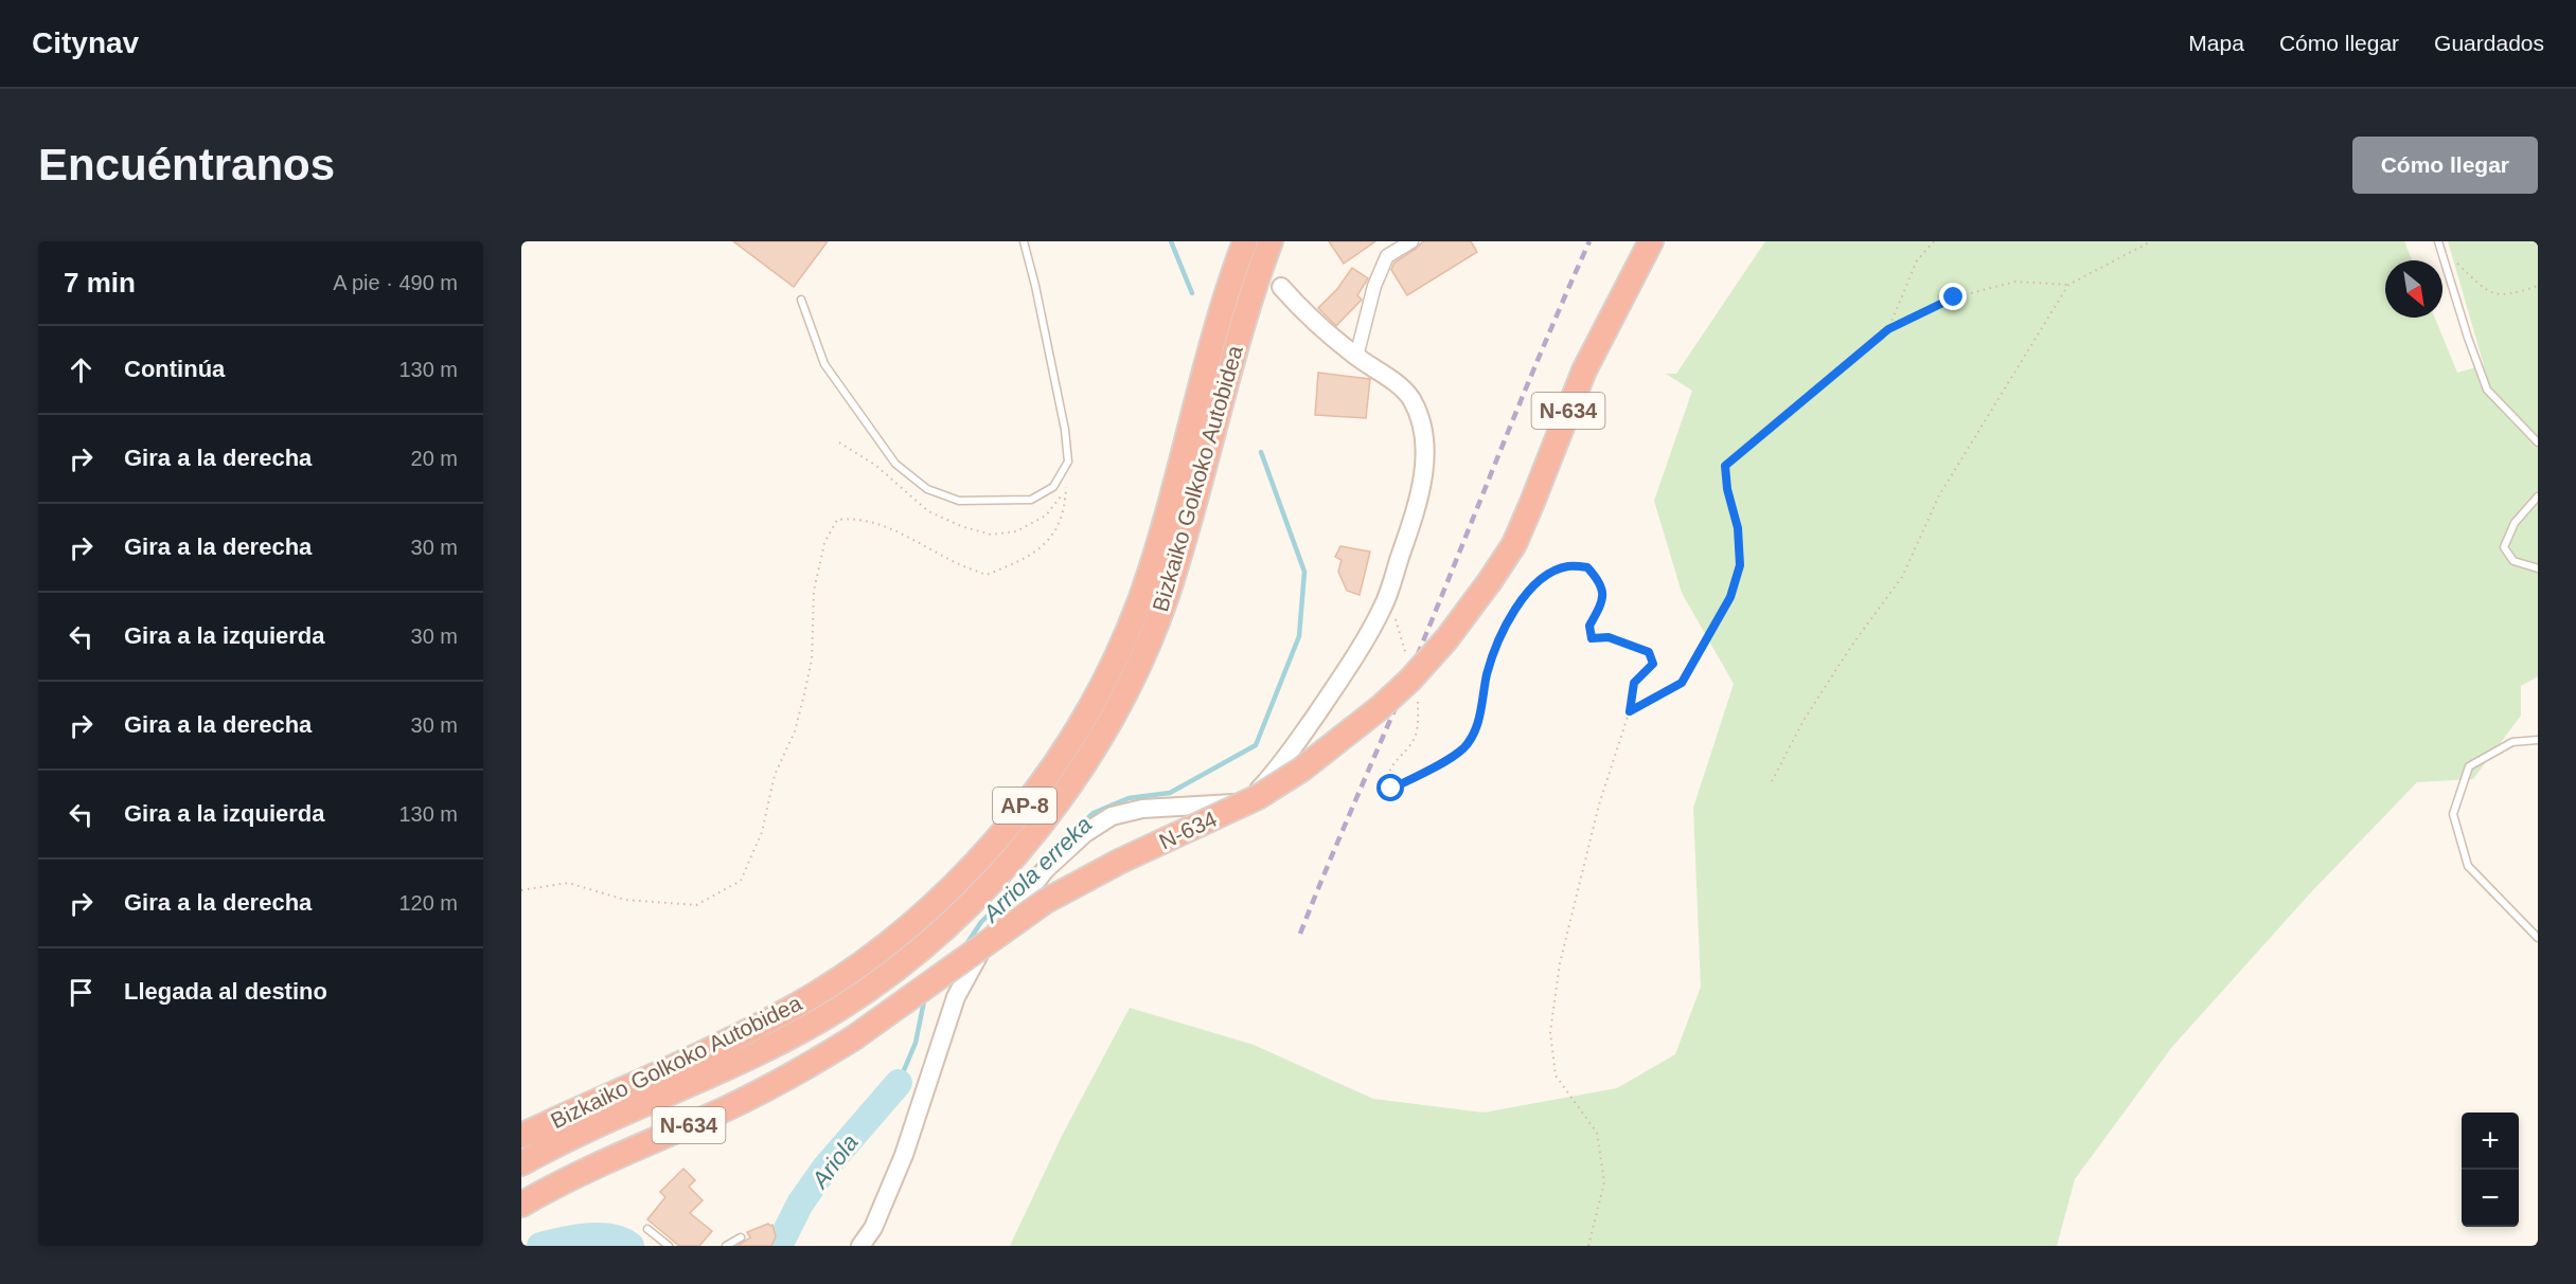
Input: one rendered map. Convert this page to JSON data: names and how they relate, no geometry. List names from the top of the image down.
{
  "streets": {
    "highway": ["N-634", "Bizkaiko Golkoko Autobidea", "AP-8"]
  },
  "water": ["Arriola erreka", "Ariola"],
  "north": "bottom right",
  "page": {
    "header": "Citynav",
    "nav": ["Mapa", "Cómo llegar", "Guardados"],
    "buttons": "Cómo llegar",
    "title": "Encuéntranos",
    "heading": ["7 min", "A pie · 490 m"],
    "list": [
      ["Continúa", "130 m"],
      ["Gira a la derecha", "20 m"],
      ["Gira a la derecha", "30 m"],
      ["Gira a la izquierda", "30 m"],
      ["Gira a la derecha", "30 m"],
      ["Gira a la izquierda", "130 m"],
      ["Gira a la derecha", "120 m"],
      "Llegada al destino"
    ],
    "map_buttons": ["+", "−"]
  }
}
